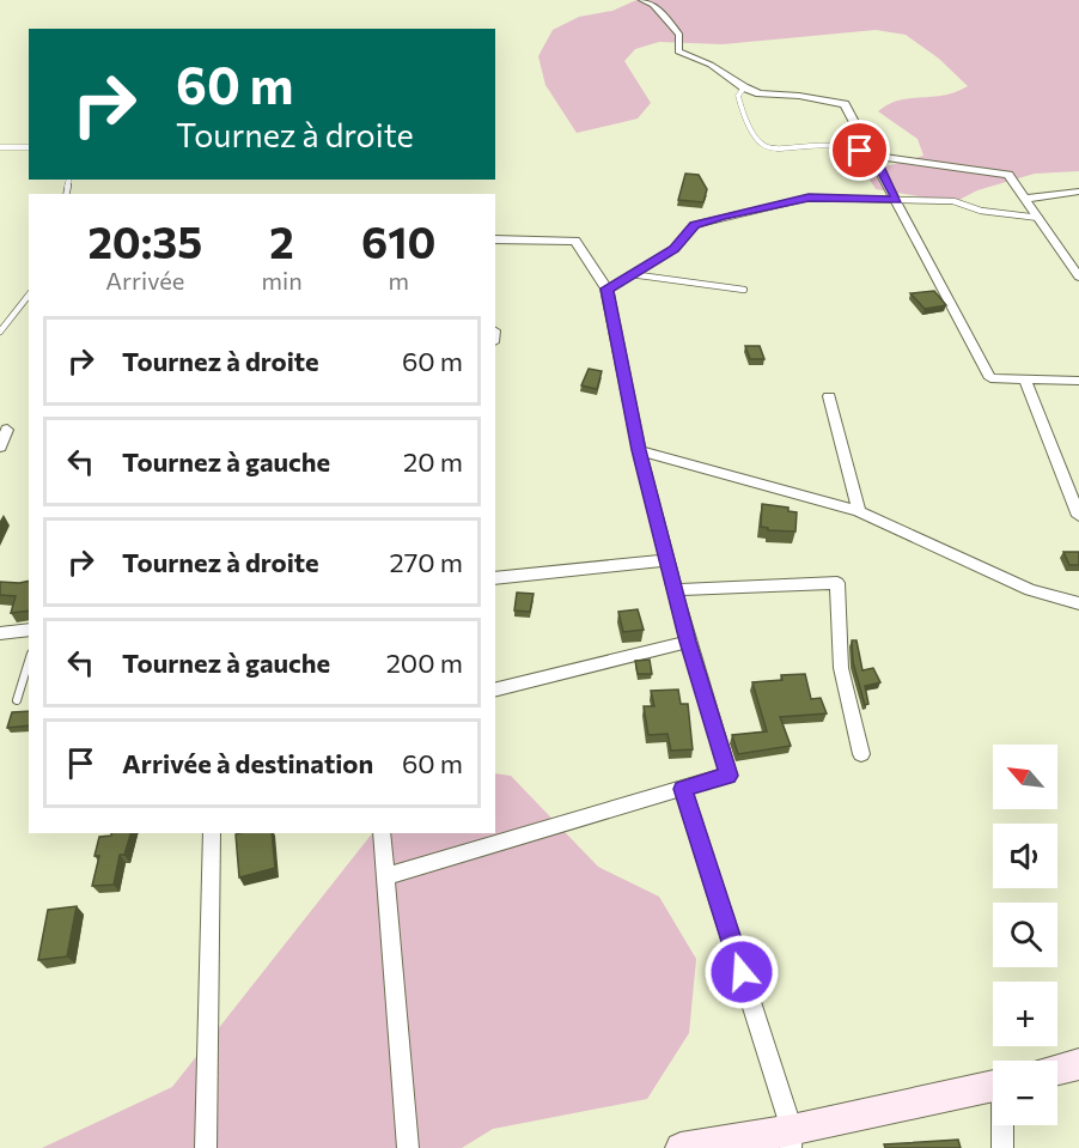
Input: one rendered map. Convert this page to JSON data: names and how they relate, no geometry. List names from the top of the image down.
{
  "north": "top left",
  "page": {
    "turn": ["60 m", "Tournez à droite"],
    "eta": [
      "20:35",
      "Arrivée",
      "2",
      "min",
      "610",
      "m"
    ],
    "list": [
      {
        "name": "Tournez à droite",
        "value": "60 m"
      },
      {
        "name": "Tournez à gauche",
        "value": "20 m"
      },
      {
        "name": "Tournez à droite",
        "value": "270 m"
      },
      {
        "name": "Tournez à gauche",
        "value": "200 m"
      },
      {
        "name": "Arrivée à destination",
        "value": "60 m"
      }
    ],
    "map_buttons": ["+", "−"]
  }
}
